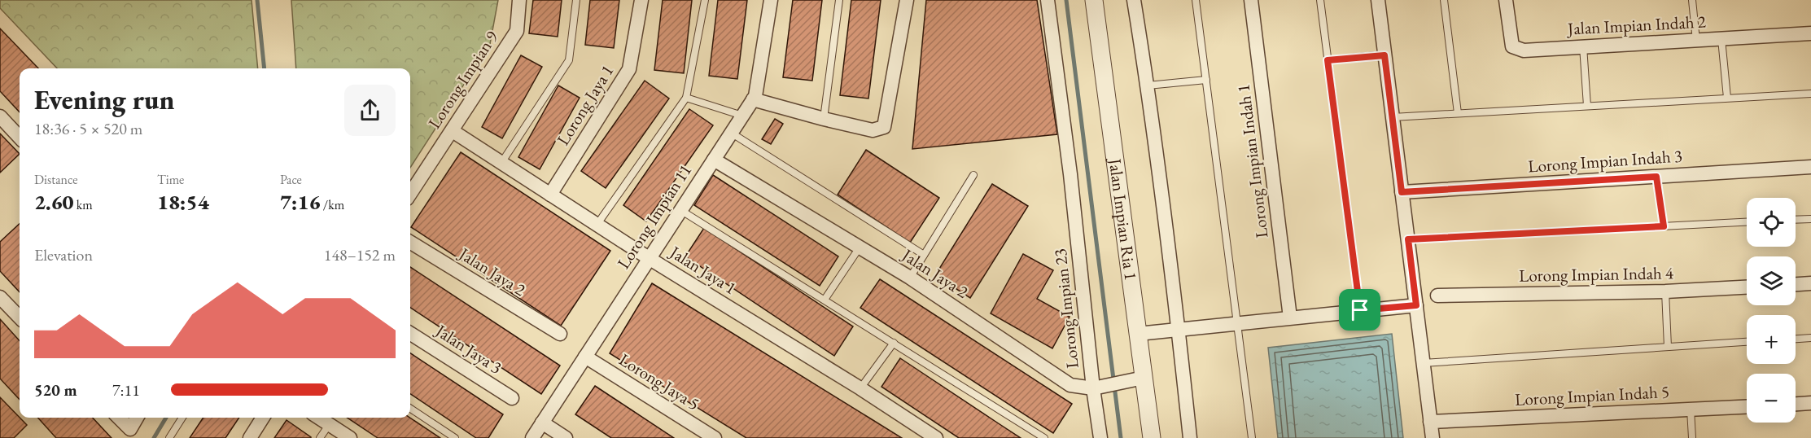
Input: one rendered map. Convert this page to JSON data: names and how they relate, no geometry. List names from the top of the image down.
{
  "streets": {
    "street": [
      "Jalan Impian Indah 2",
      "Lorong Impian 9",
      "Lorong Jaya 1",
      "Lorong Impian Indah 1",
      "Lorong Impian Indah 3",
      "Lorong Impian 11",
      "Jalan Impian Ria 1",
      "Jalan Jaya 1",
      "Jalan Jaya 2",
      "Lorong Impian Indah 4",
      "Lorong Impian 23",
      "Jalan Jaya 3",
      "Lorong Jaya 5",
      "Lorong Impian Indah 5"
    ]
  },
  "crossings": [
    ["Lorong Impian 9", "Jalan Jaya 1"],
    ["Lorong Jaya 1", "Jalan Jaya 1"],
    ["Lorong Impian 11", "Jalan Jaya 1"],
    ["Lorong Impian 11", "Jalan Jaya 2"],
    ["Lorong Impian 11", "Lorong Jaya 5"],
    ["Jalan Impian Ria 1", "Jalan Jaya 2"],
    ["Jalan Jaya 2", "Lorong Impian 23"]
  ],
  "page": {
    "heading": ["Evening run", "18:36 · 5 × 520 m"],
    "stats": [
      ["Distance", "2.60 km"],
      ["Time", "18:54"],
      ["Pace", "7:16 /km"]
    ],
    "map_buttons": ["+", "−"],
    "chart": ["Elevation", "148–152 m"],
    "list": [
      {
        "name": "520 m",
        "note": "7:11"
      }
    ]
  }
}
